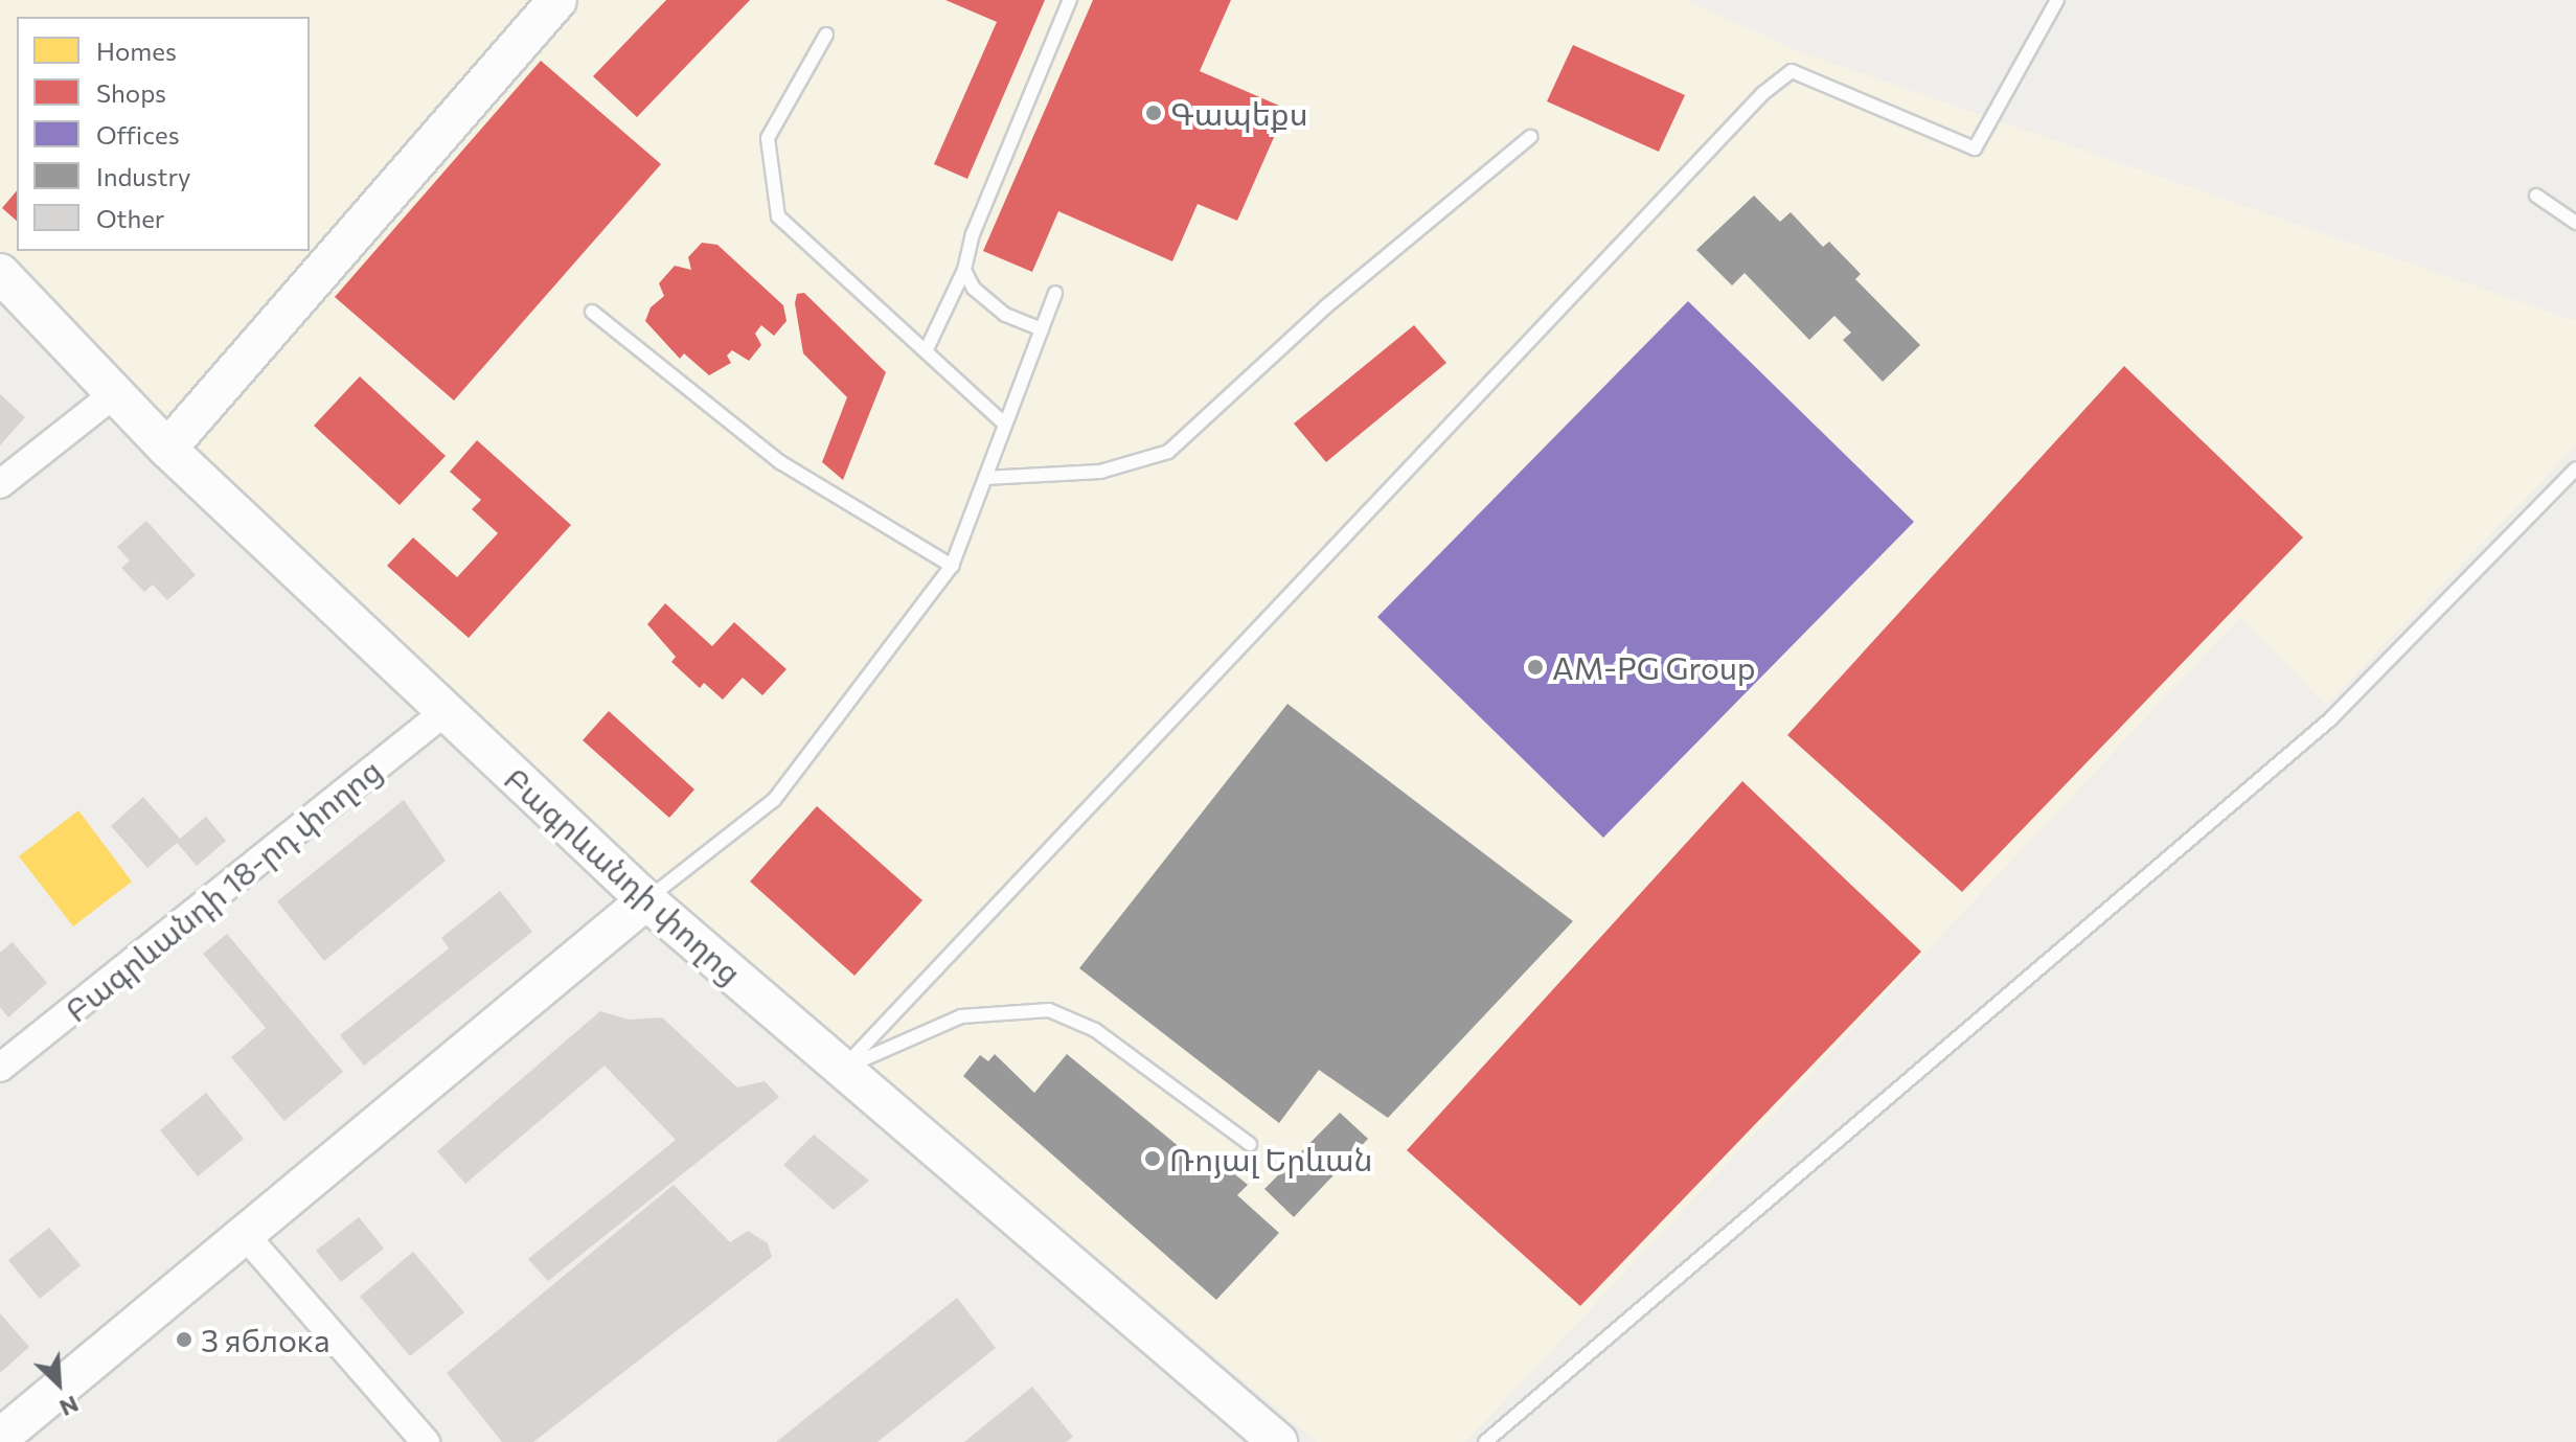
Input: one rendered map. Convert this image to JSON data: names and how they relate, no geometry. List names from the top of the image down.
{
  "streets": {
    "main road": ["Բագրևանդի փողոց"],
    "street": ["Բագրևանդի 18-րդ փողոց"]
  },
  "crossings": [
    ["Բագրևանդի փողոց", "Բագրևանդի 18-րդ փողոց"]
  ],
  "places": [
    "Գապեքս",
    "AM-PG Group",
    "Ռոյալ Երևան",
    "3 яблока"
  ],
  "legend": [
    "Homes",
    "Shops",
    "Offices",
    "Industry",
    "Other"
  ],
  "north": "bottom right"
}
